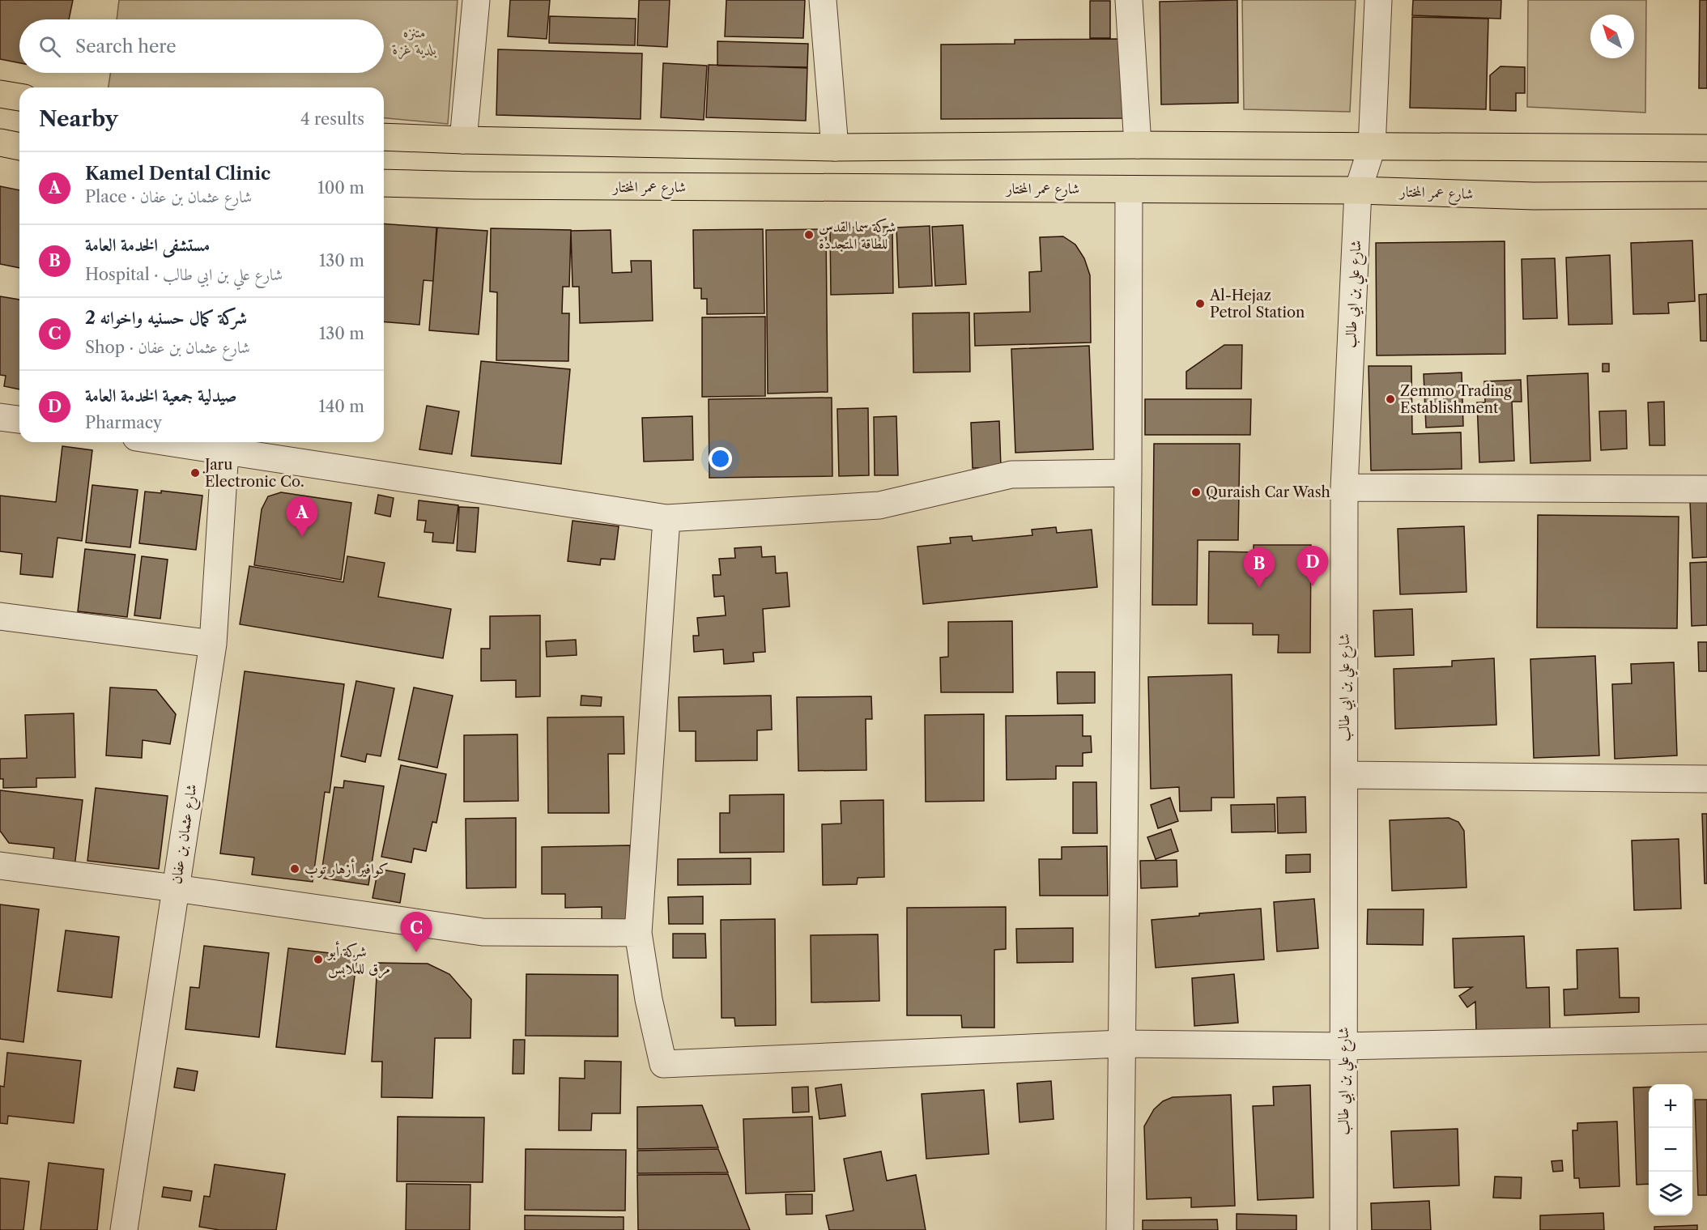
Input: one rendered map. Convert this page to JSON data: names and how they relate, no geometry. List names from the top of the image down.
{
  "streets": {
    "main road": ["شارع عمر المختار"],
    "street": ["شارع علي بن ابي طالب", "شارع عثمان بن عفان"]
  },
  "crossings": [
    ["شارع عمر المختار", "شارع علي بن ابي طالب"]
  ],
  "parks": ["متنزه بلدية غزة"],
  "places": [
    "شركة سما القدس للطاقة المتجددة",
    "Al-Hejaz Petrol Station",
    "Zemmo Trading Establishment",
    "Jaru Electronic Co.",
    "Quraish Car Wash",
    "كوافير أزهار توب",
    "شركة أبو مرق للملابس"
  ],
  "north": "top left",
  "page": {
    "search": "Search here",
    "heading": ["Nearby", "4 results"],
    "list": [
      {
        "mark": "A",
        "name": "Kamel Dental Clinic",
        "note": "Place · شارع عثمان بن عفان",
        "value": "100 m"
      },
      {
        "mark": "B",
        "name": "مستشفى الخدمة العامة",
        "note": "Hospital · شارع علي بن ابي طالب",
        "value": "130 m"
      },
      {
        "mark": "C",
        "name": "شركة كمال حسنيه واخوانه 2",
        "note": "Shop · شارع عثمان بن عفان",
        "value": "130 m"
      },
      {
        "mark": "D",
        "name": "صيدلية جمعية الخدمة العامة",
        "note": "Pharmacy",
        "value": "140 m"
      }
    ],
    "pins": [
      "A",
      "D",
      "B",
      "C"
    ],
    "map_buttons": ["+", "−"]
  }
}
